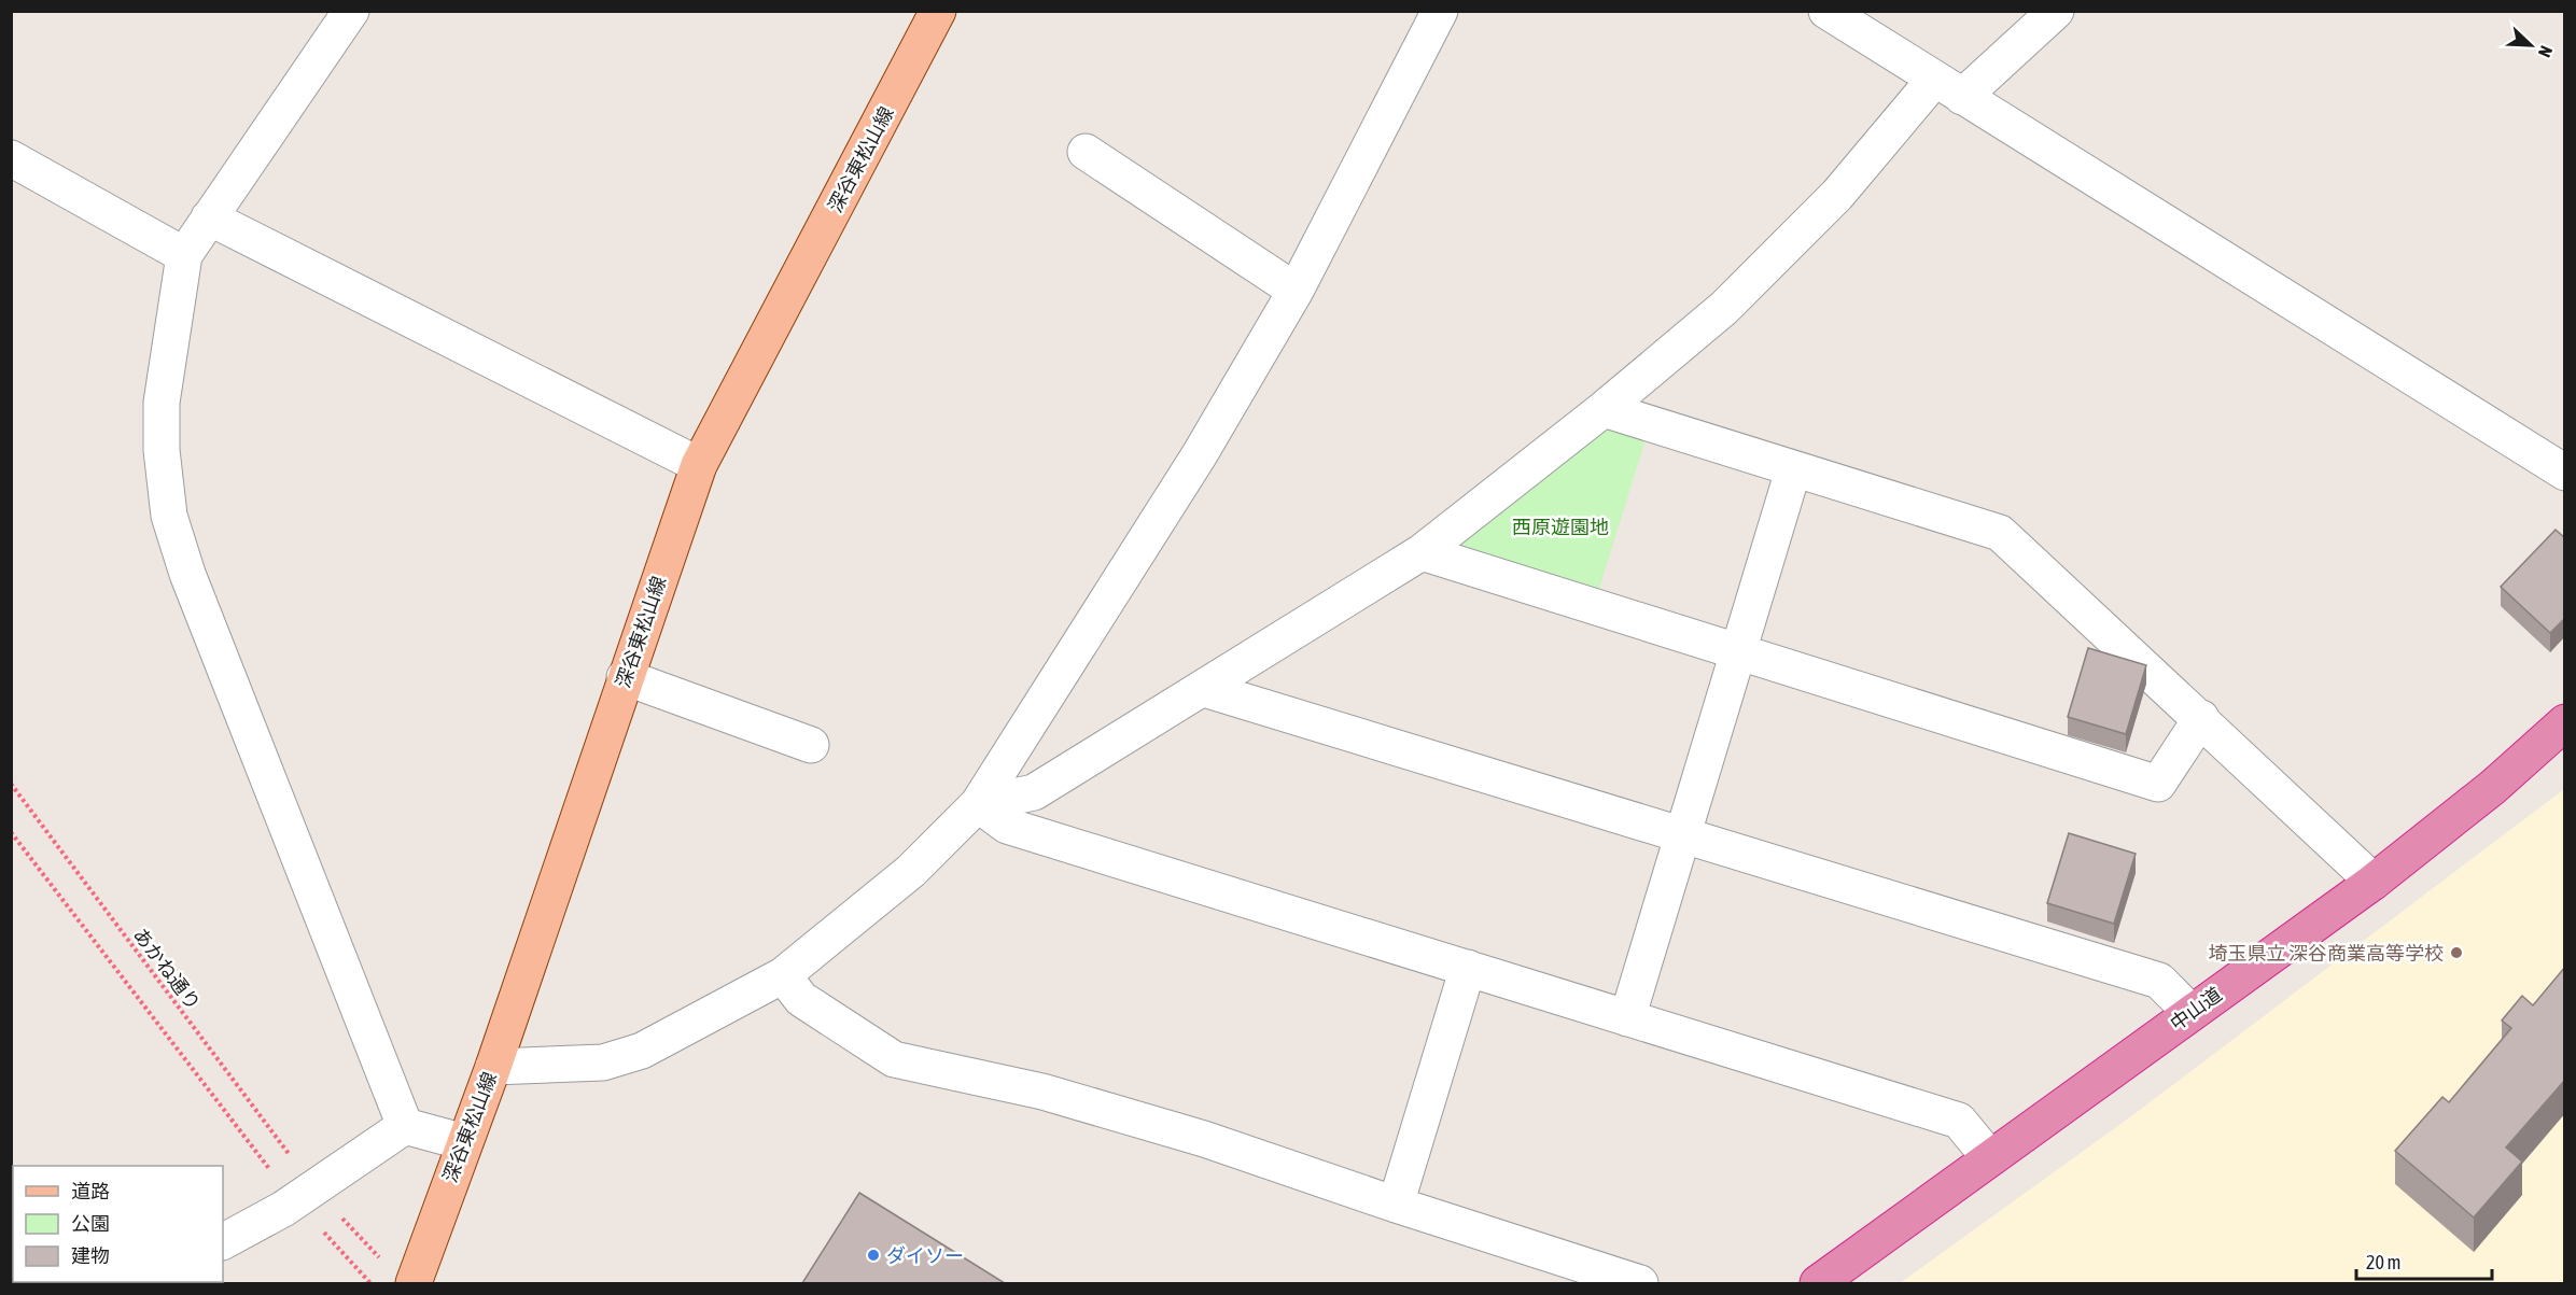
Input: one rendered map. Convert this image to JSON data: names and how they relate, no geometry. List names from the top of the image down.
{
  "streets": {
    "highway": ["中山道"],
    "main road": ["深谷東松山線"],
    "path": ["あかね通り"]
  },
  "parks": ["西原遊園地"],
  "places": ["埼玉県立 深谷商業高等学校", "ダイソー"],
  "legend": ["道路", "公園", "建物"],
  "scale_bar": "20 m",
  "north": "bottom right"
}
